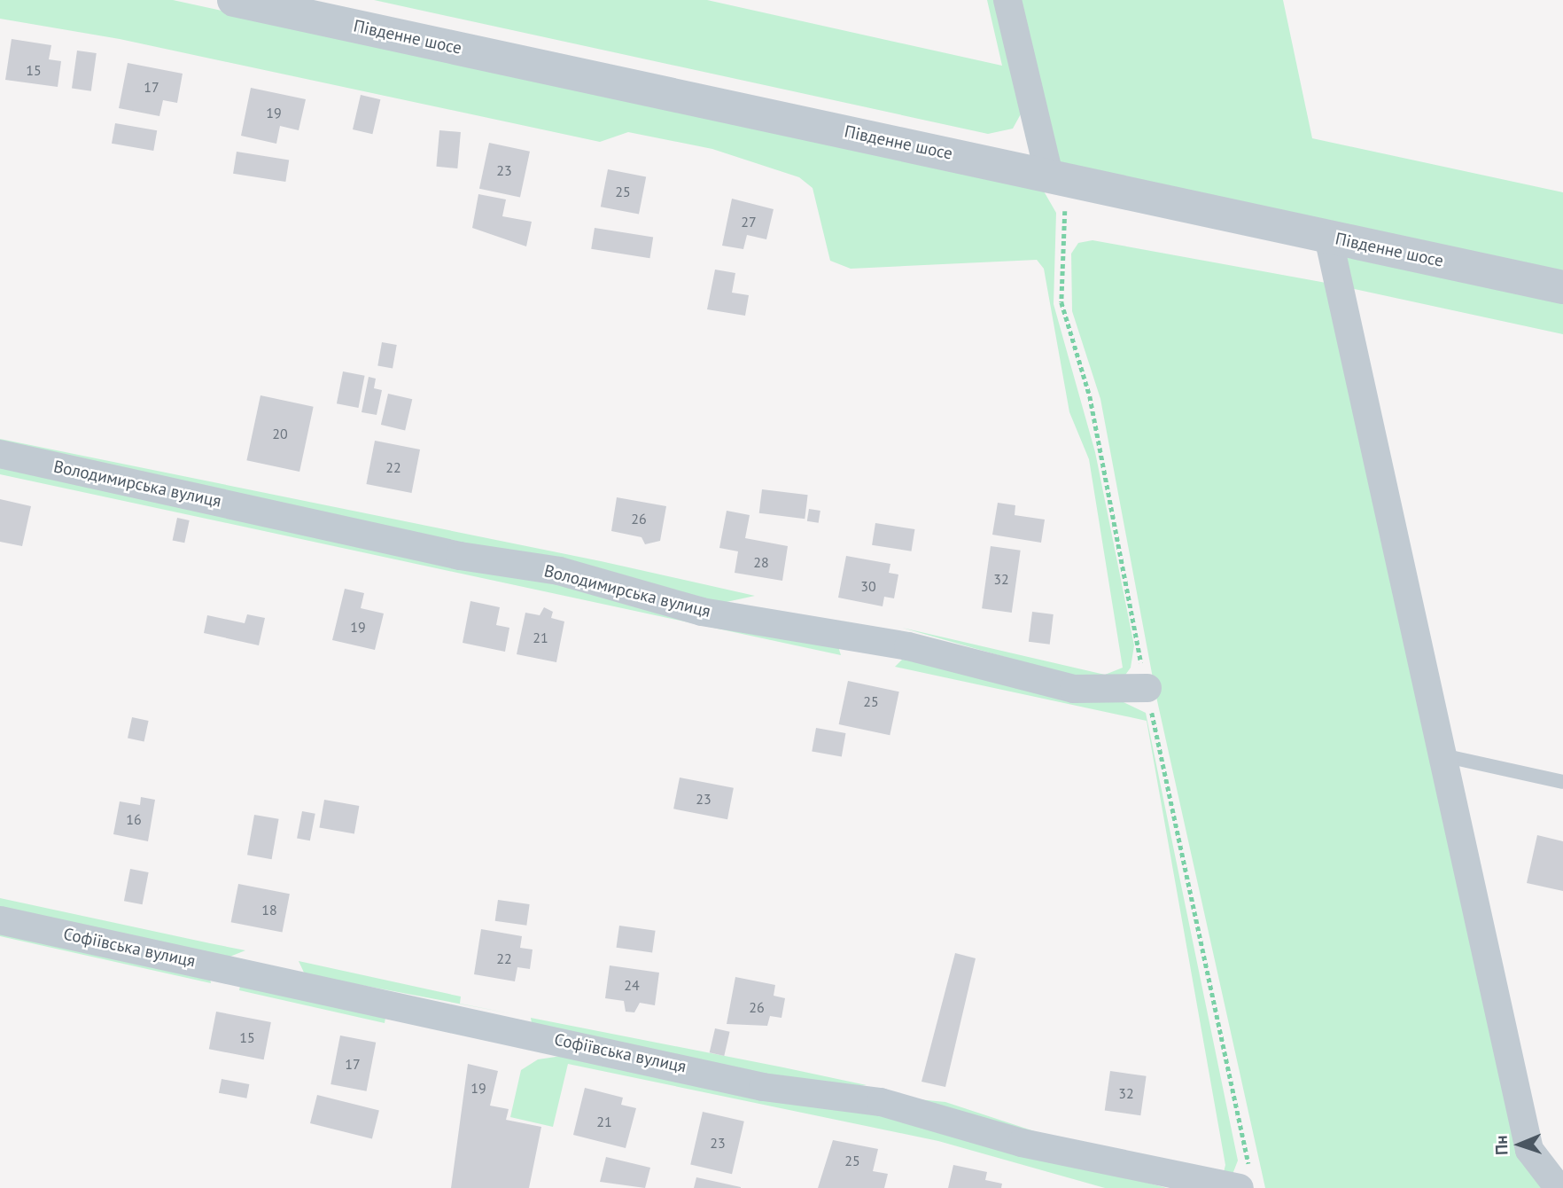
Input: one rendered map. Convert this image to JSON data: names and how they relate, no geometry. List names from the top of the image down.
{
  "streets": {
    "street": ["Південне шосе", "Володимирська вулиця", "Софіївська вулиця"]
  },
  "house_numbers": [
    "15",
    "17",
    "19",
    "23",
    "25",
    "27",
    "20",
    "22",
    "26",
    "28",
    "32",
    "30",
    "19",
    "21",
    "25",
    "23",
    "16",
    "18",
    "22",
    "24",
    "26",
    "15",
    "17",
    "19",
    "32",
    "21",
    "23",
    "25"
  ],
  "north": "left"
}
